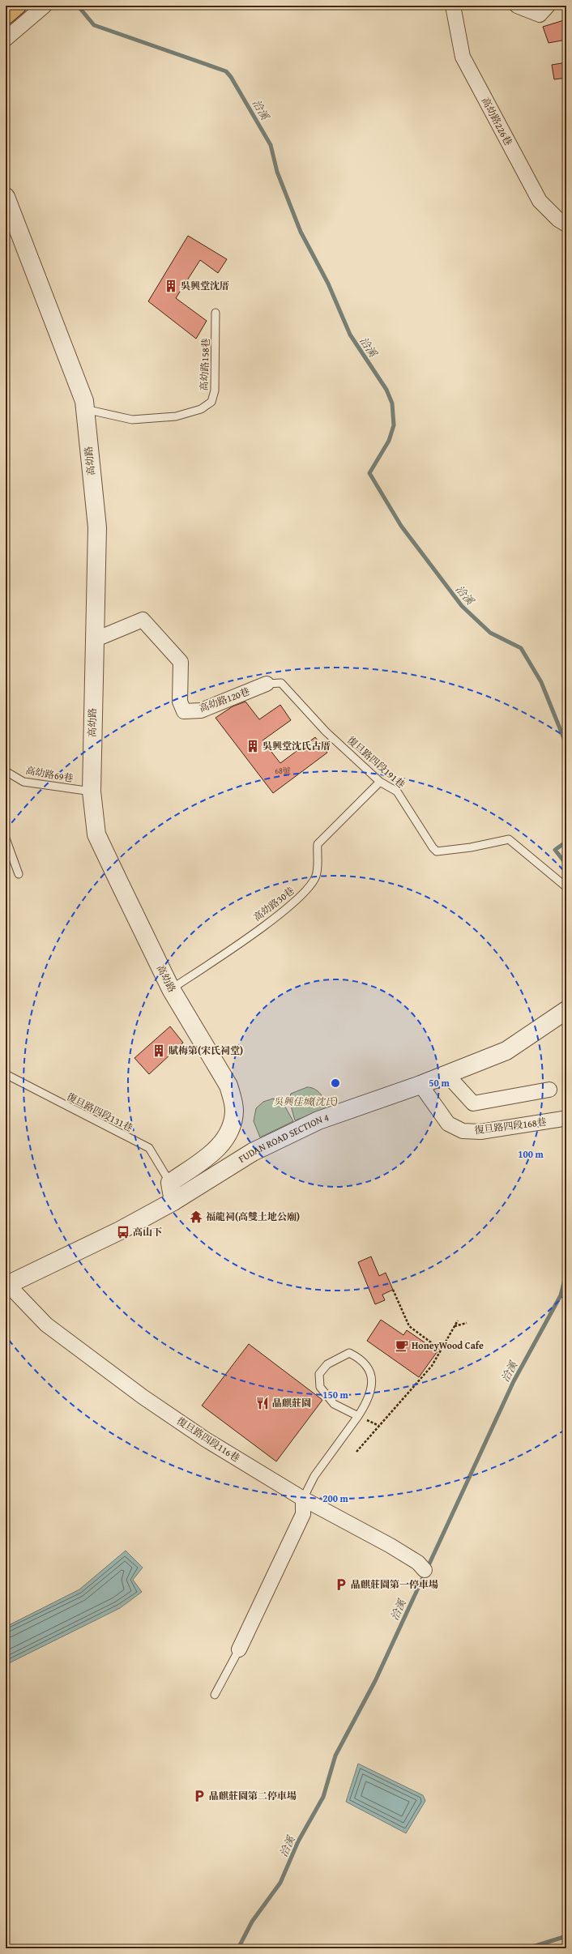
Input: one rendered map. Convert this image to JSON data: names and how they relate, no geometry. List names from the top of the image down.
{
  "streets": {
    "street": [
      "高幼路226巷",
      "高幼路",
      "高幼路120巷",
      "復旦路四段168巷",
      "FUDAN ROAD SECTION 4",
      "復旦路四段116巷"
    ],
    "lane": [
      "高幼路158巷",
      "復旦路四段191巷",
      "高幼路69巷",
      "高幼路30巷",
      "復旦路四段131巷"
    ]
  },
  "crossings": [
    ["高幼路158巷", "高幼路"],
    ["高幼路", "高幼路120巷"],
    ["高幼路", "高幼路69巷"],
    ["高幼路", "高幼路30巷"],
    ["高幼路", "復旦路四段131巷"],
    ["高幼路120巷", "復旦路四段191巷"],
    ["復旦路四段191巷", "高幼路30巷"],
    ["復旦路四段168巷", "FUDAN ROAD SECTION 4"],
    ["FUDAN ROAD SECTION 4", "復旦路四段116巷"]
  ],
  "water": ["洽溪"],
  "parks": ["吳興佳城(沈氏)"],
  "places": {
    "building": ["吳興堂沈厝", "吳興堂沈氏古厝", "賦梅第(宋氏祠堂)"],
    "temple": ["福龍祠(高雙土地公廟)"],
    "bus stop": ["高山下"],
    "cafe": ["HoneyWood Cafe"],
    "restaurant": ["晶麒莊園"],
    "parking": ["晶麒莊園第一停車場", "晶麒莊園第二停車場"]
  },
  "house_numbers": ["68號"],
  "rings": [
    "50 m",
    "100 m",
    "150 m",
    "200 m"
  ]
}
